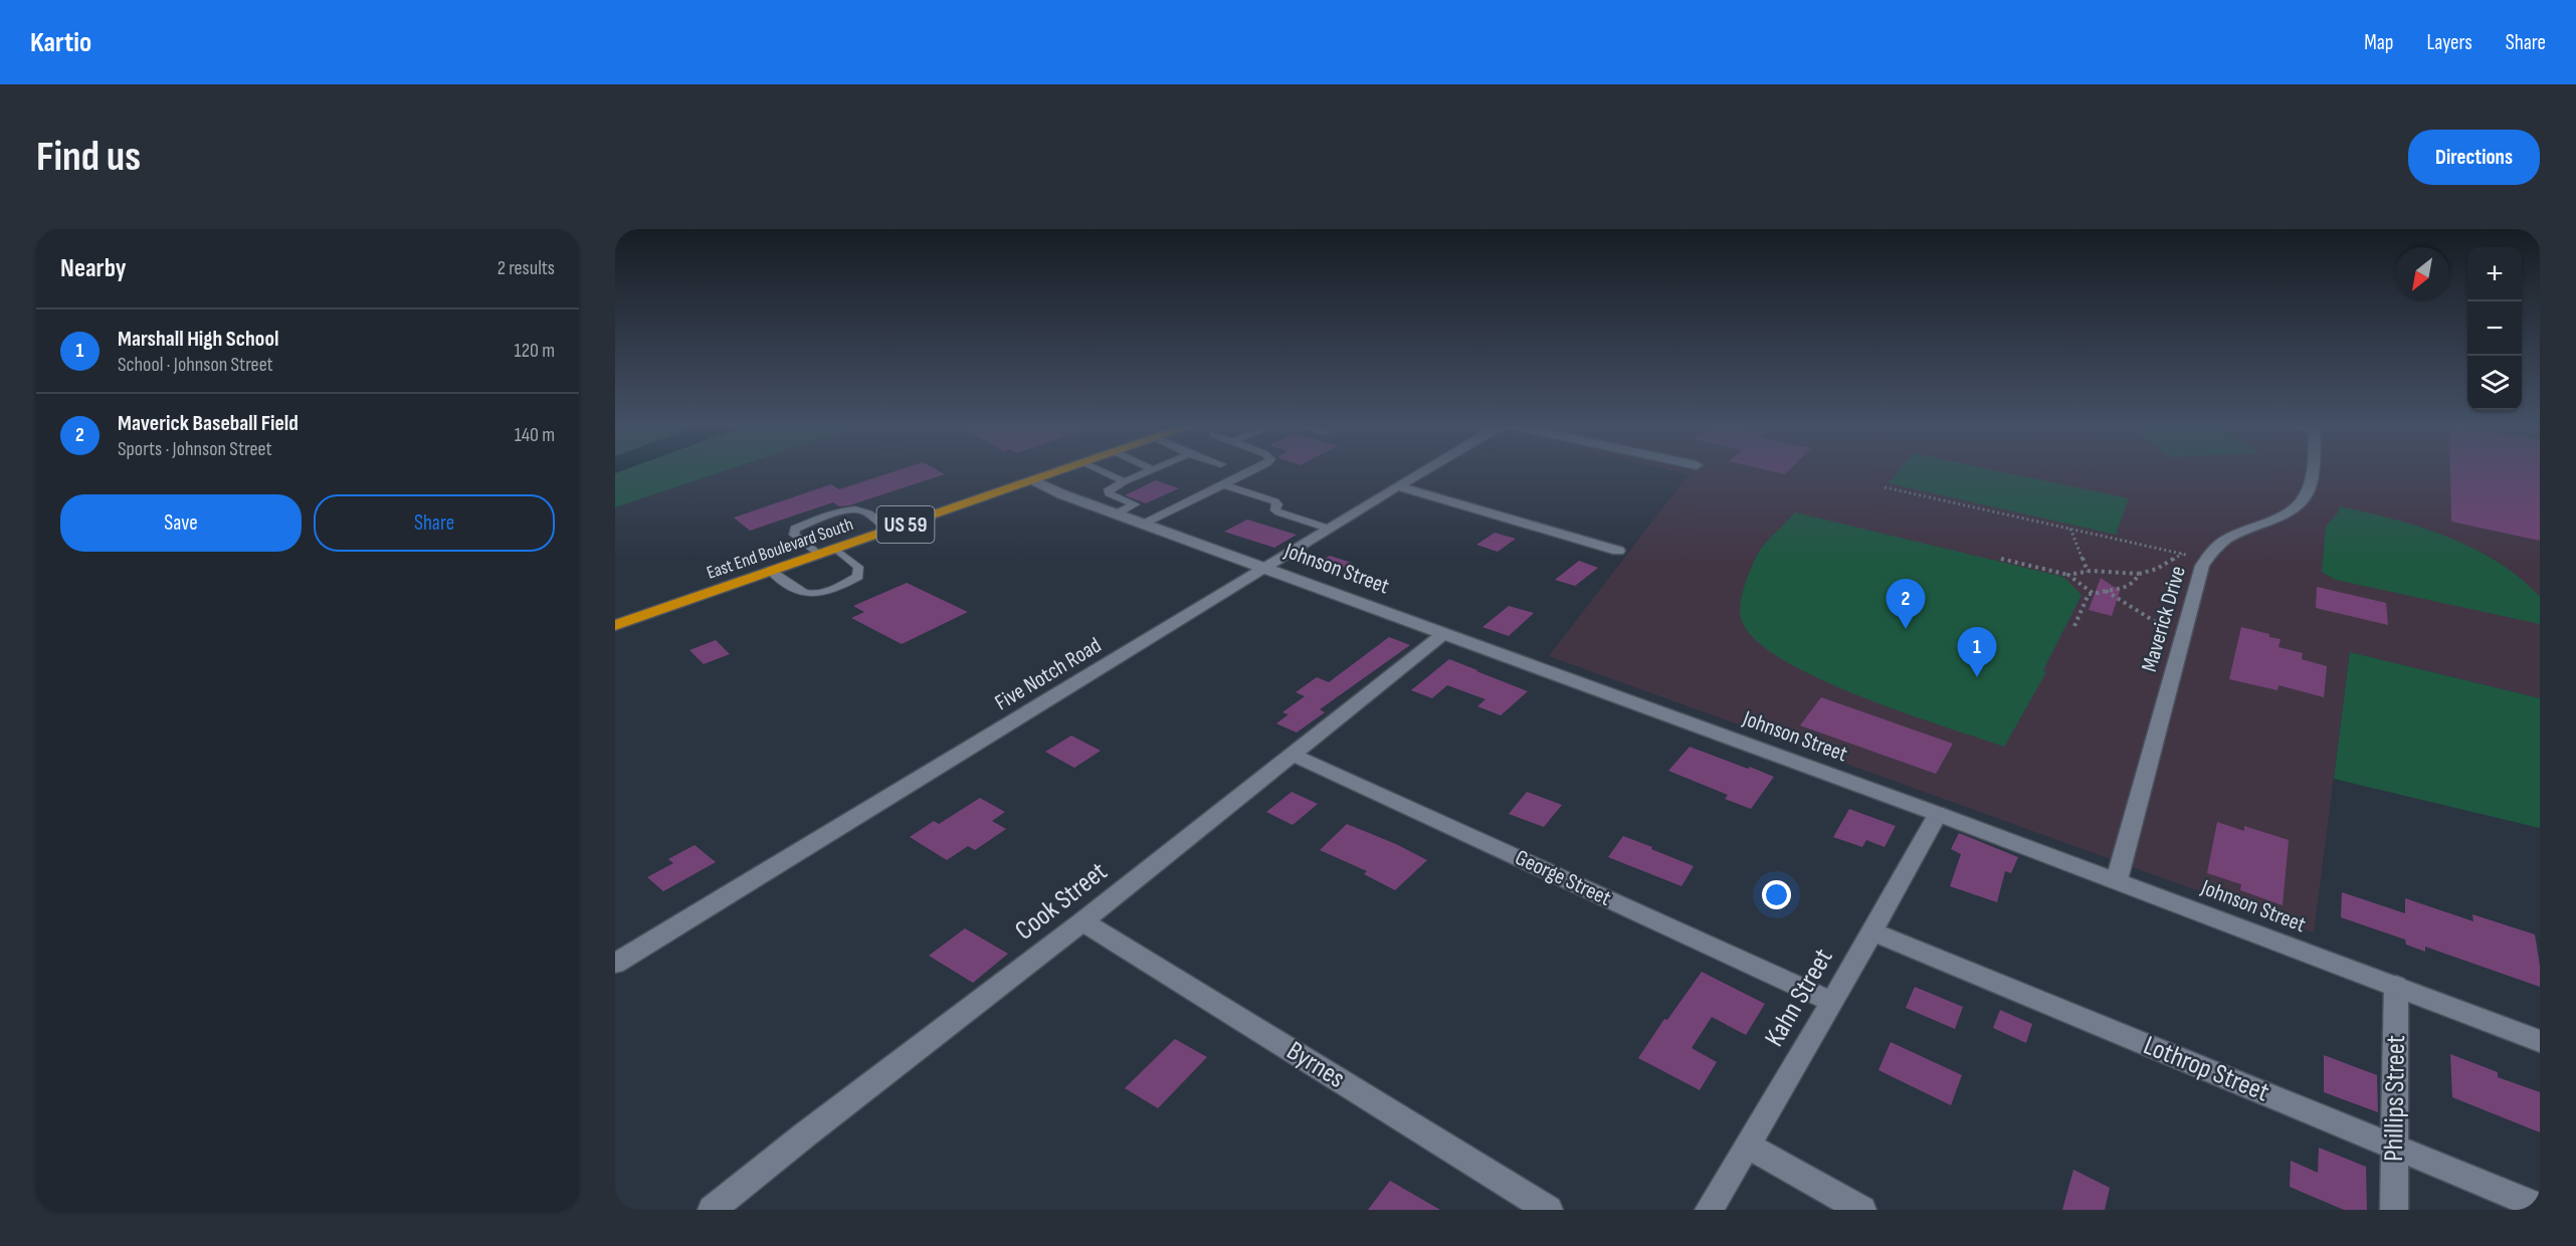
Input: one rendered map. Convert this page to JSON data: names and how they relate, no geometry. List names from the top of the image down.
{
  "streets": {
    "highway": ["US 59", "East End Boulevard South"],
    "street": [
      "Johnson Street",
      "Maverick Drive",
      "Five Notch Road",
      "George Street",
      "Cook Street",
      "Kahn Street",
      "Byrnes",
      "Lothrop Street",
      "Phillips Street"
    ]
  },
  "crossings": [
    ["East End Boulevard South", "Johnson Street"],
    ["Johnson Street", "Maverick Drive"],
    ["Johnson Street", "Five Notch Road"],
    ["Johnson Street", "Cook Street"],
    ["Johnson Street", "Kahn Street"],
    ["Johnson Street", "Phillips Street"],
    ["George Street", "Cook Street"],
    ["George Street", "Kahn Street"],
    ["Cook Street", "Byrnes"],
    ["Kahn Street", "Lothrop Street"],
    ["Lothrop Street", "Phillips Street"]
  ],
  "north": "bottom left",
  "page": {
    "header": "Kartio",
    "nav": ["Map", "Layers", "Share"],
    "buttons": [
      "Directions",
      ["Save", "Share"]
    ],
    "title": "Find us",
    "heading": ["Nearby", "2 results"],
    "map_buttons": ["+", "−"],
    "list": [
      {
        "mark": "1",
        "name": "Marshall High School",
        "note": "School · Johnson Street",
        "value": "120 m"
      },
      {
        "mark": "2",
        "name": "Maverick Baseball Field",
        "note": "Sports · Johnson Street",
        "value": "140 m"
      }
    ],
    "pins": ["2", "1"]
  }
}
